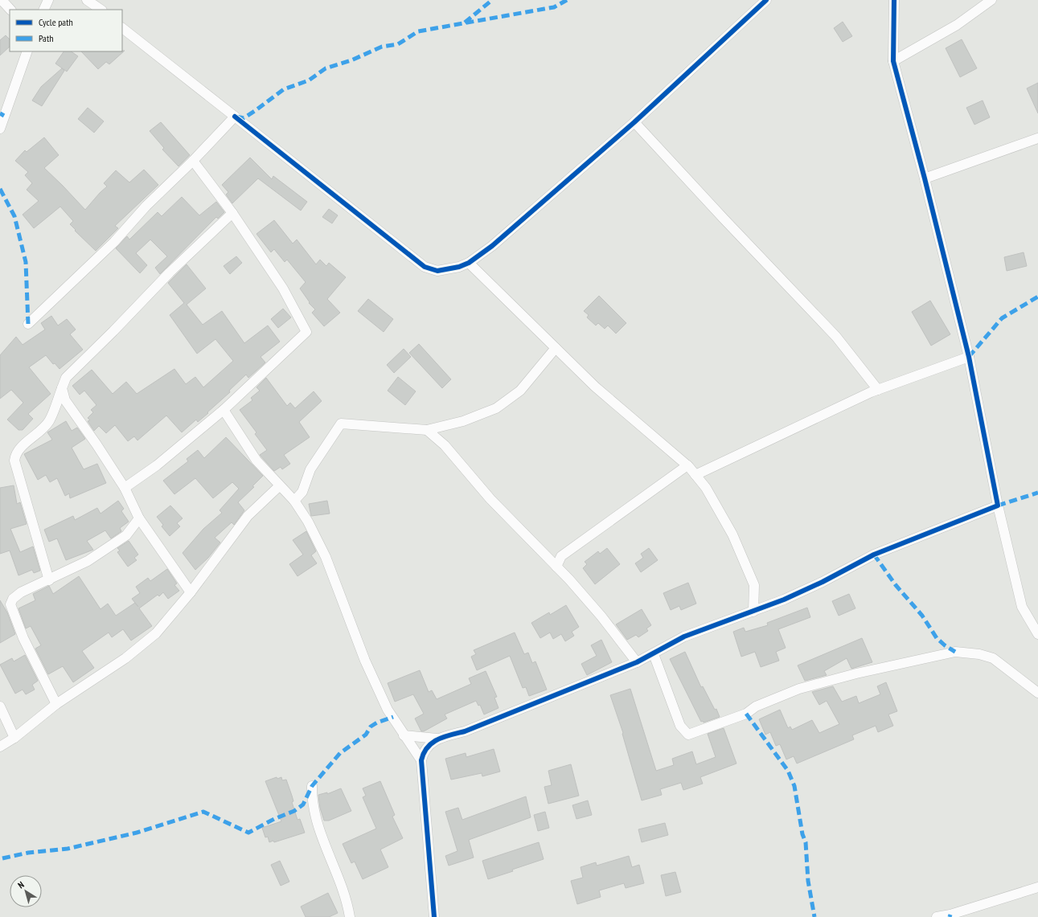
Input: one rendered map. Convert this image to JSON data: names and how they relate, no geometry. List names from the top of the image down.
{
  "legend": ["Cycle path", "Path"],
  "north": "top left"
}
